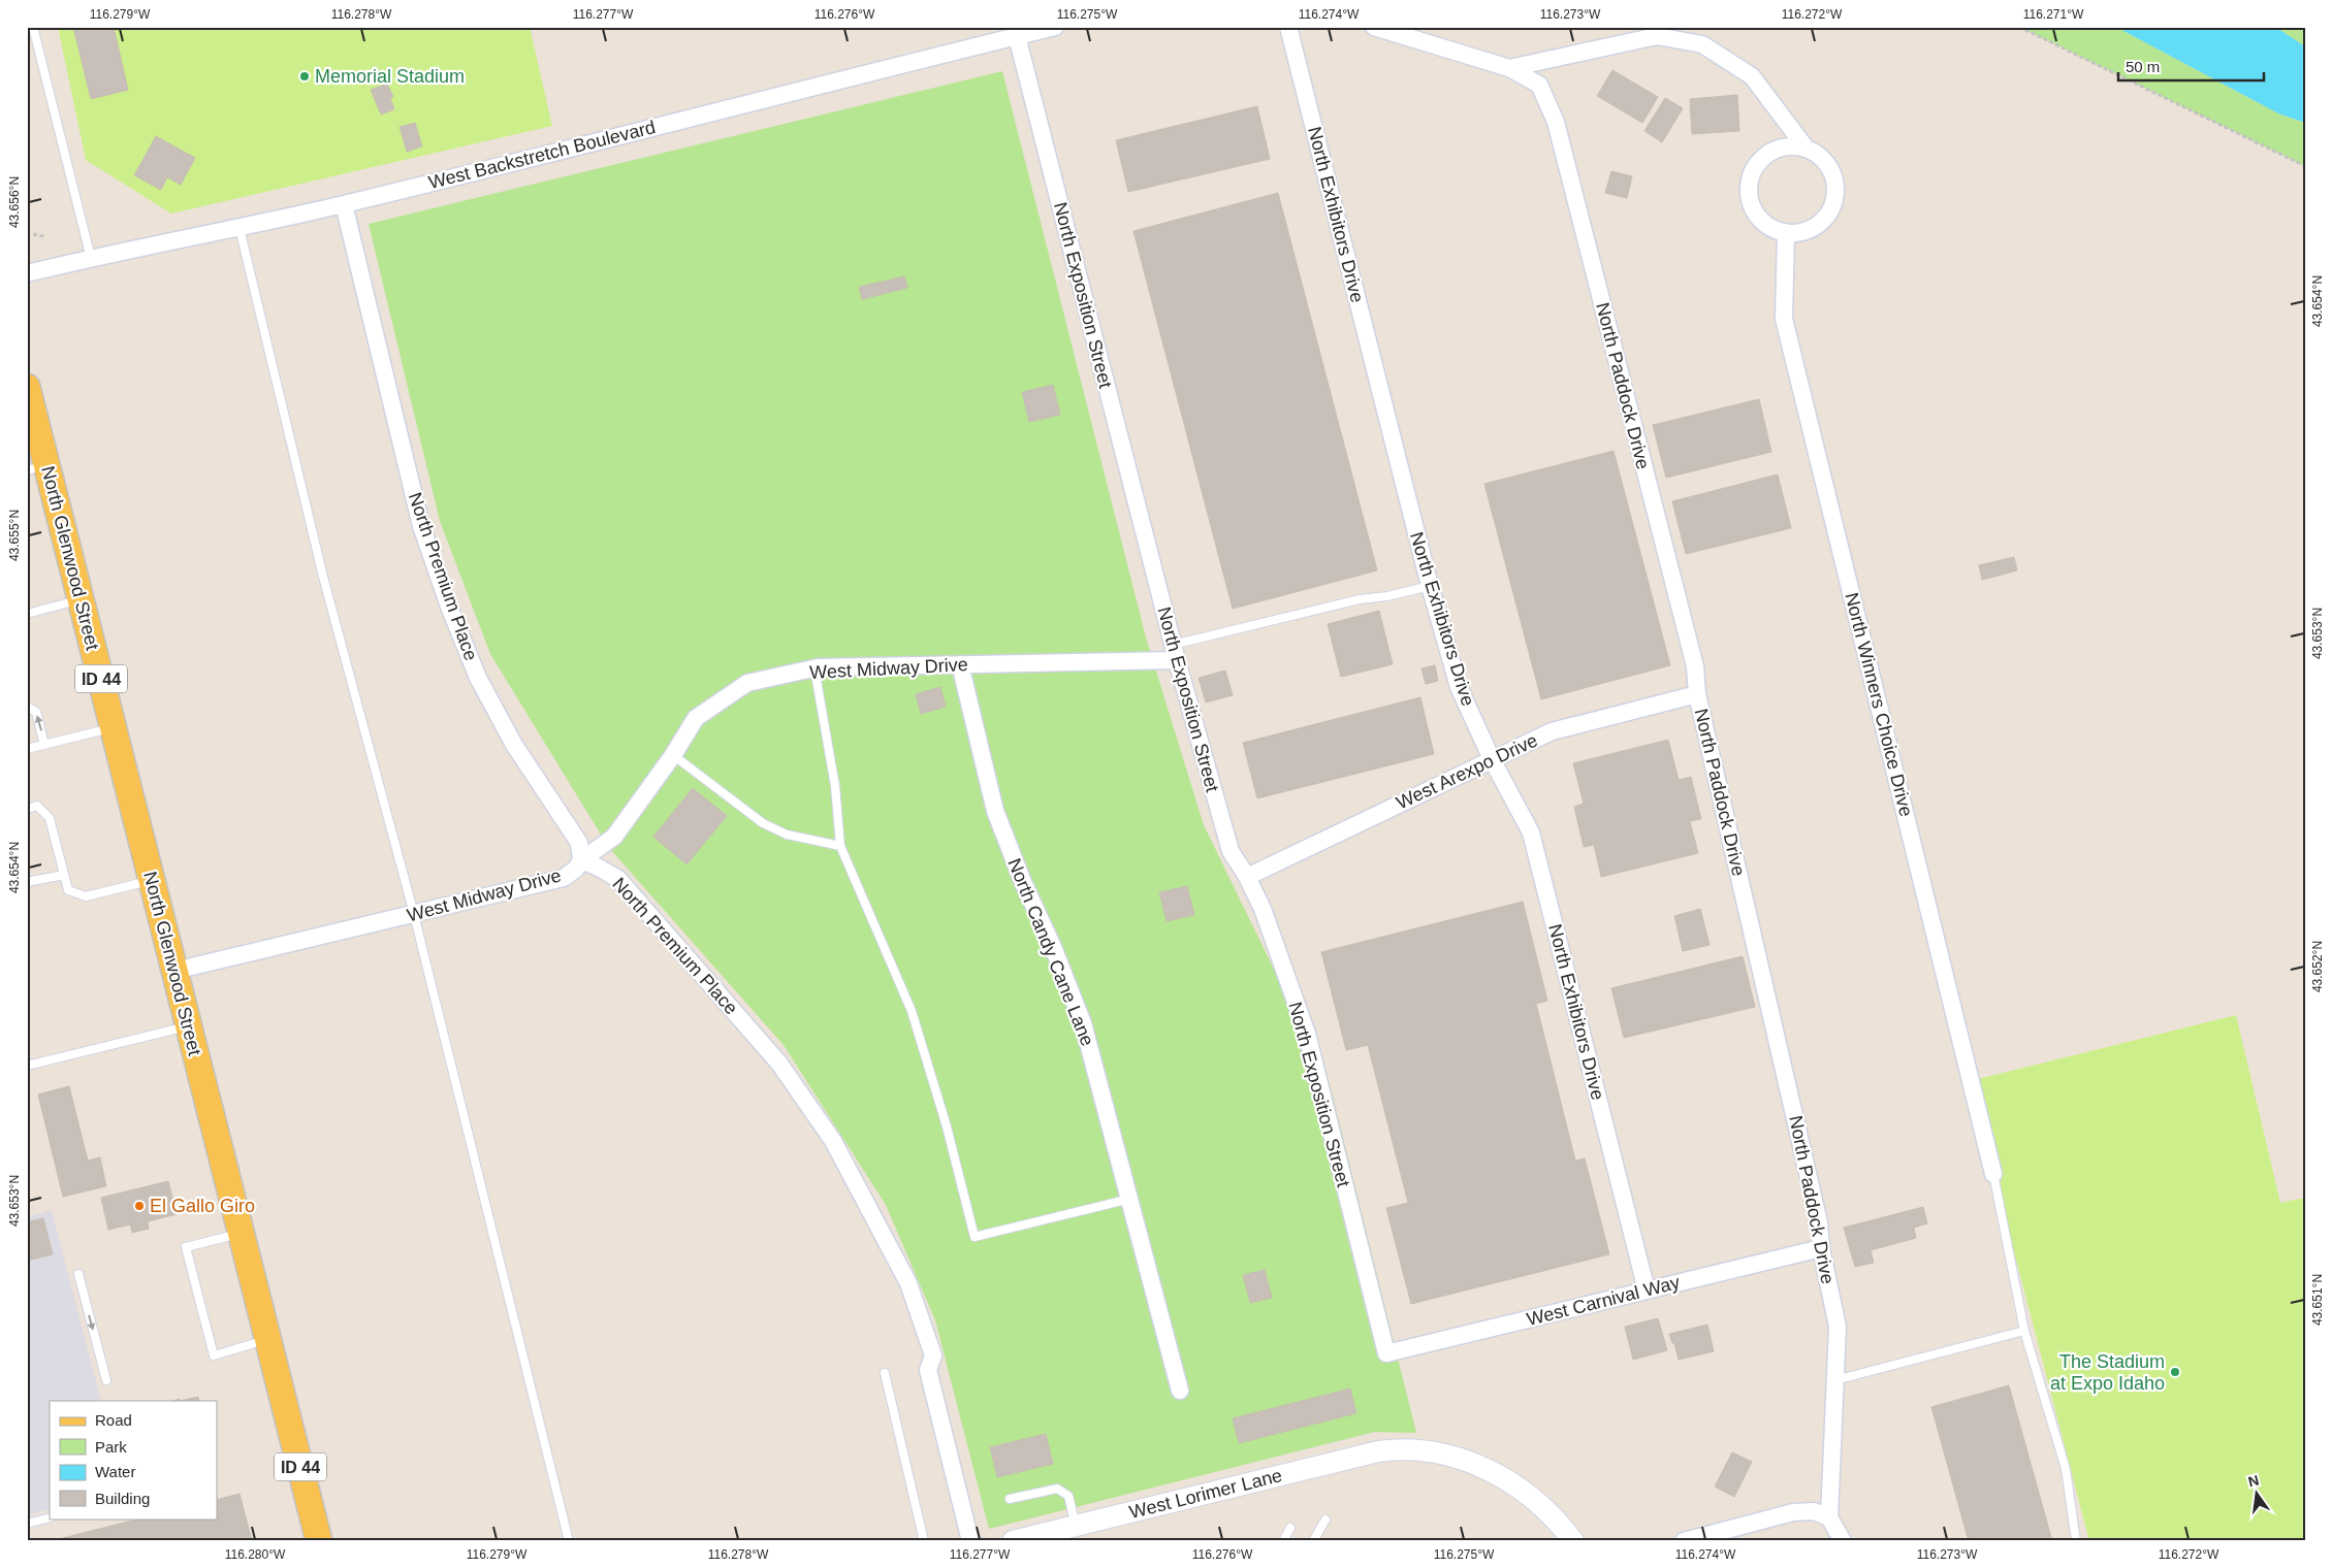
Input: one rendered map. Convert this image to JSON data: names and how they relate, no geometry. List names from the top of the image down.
{
  "streets": {
    "main road": ["North Glenwood Street", "ID 44"],
    "street": [
      "West Backstretch Boulevard",
      "North Exhibitors Drive",
      "North Exposition Street",
      "North Paddock Drive",
      "North Premium Place",
      "West Midway Drive",
      "North Winners Choice Drive",
      "West Arexpo Drive",
      "North Candy Cane Lane",
      "West Carnival Way",
      "West Lorimer Lane"
    ]
  },
  "crossings": [
    ["West Backstretch Boulevard", "North Exposition Street"],
    ["West Backstretch Boulevard", "North Premium Place"],
    ["North Exhibitors Drive", "West Arexpo Drive"],
    ["North Exhibitors Drive", "West Carnival Way"],
    ["North Exposition Street", "West Midway Drive"],
    ["North Exposition Street", "West Arexpo Drive"],
    ["North Exposition Street", "West Carnival Way"],
    ["North Paddock Drive", "West Arexpo Drive"],
    ["North Paddock Drive", "West Carnival Way"],
    ["North Glenwood Street", "West Midway Drive"],
    ["North Premium Place", "West Midway Drive"],
    ["West Midway Drive", "North Candy Cane Lane"]
  ],
  "places": ["Memorial Stadium", "El Gallo Giro", "The Stadium at Expo Idaho"],
  "legend": [
    "Road",
    "Park",
    "Water",
    "Building"
  ],
  "scale_bar": "50 m",
  "north": "top",
  "coordinates": [
    "116.279°W",
    "116.278°W",
    "116.277°W",
    "116.276°W",
    "116.275°W",
    "116.274°W",
    "116.273°W",
    "116.272°W",
    "116.271°W",
    "43.656°N",
    "43.654°N",
    "43.655°N",
    "43.653°N",
    "43.652°N",
    "43.651°N",
    "116.280°W"
  ]
}
